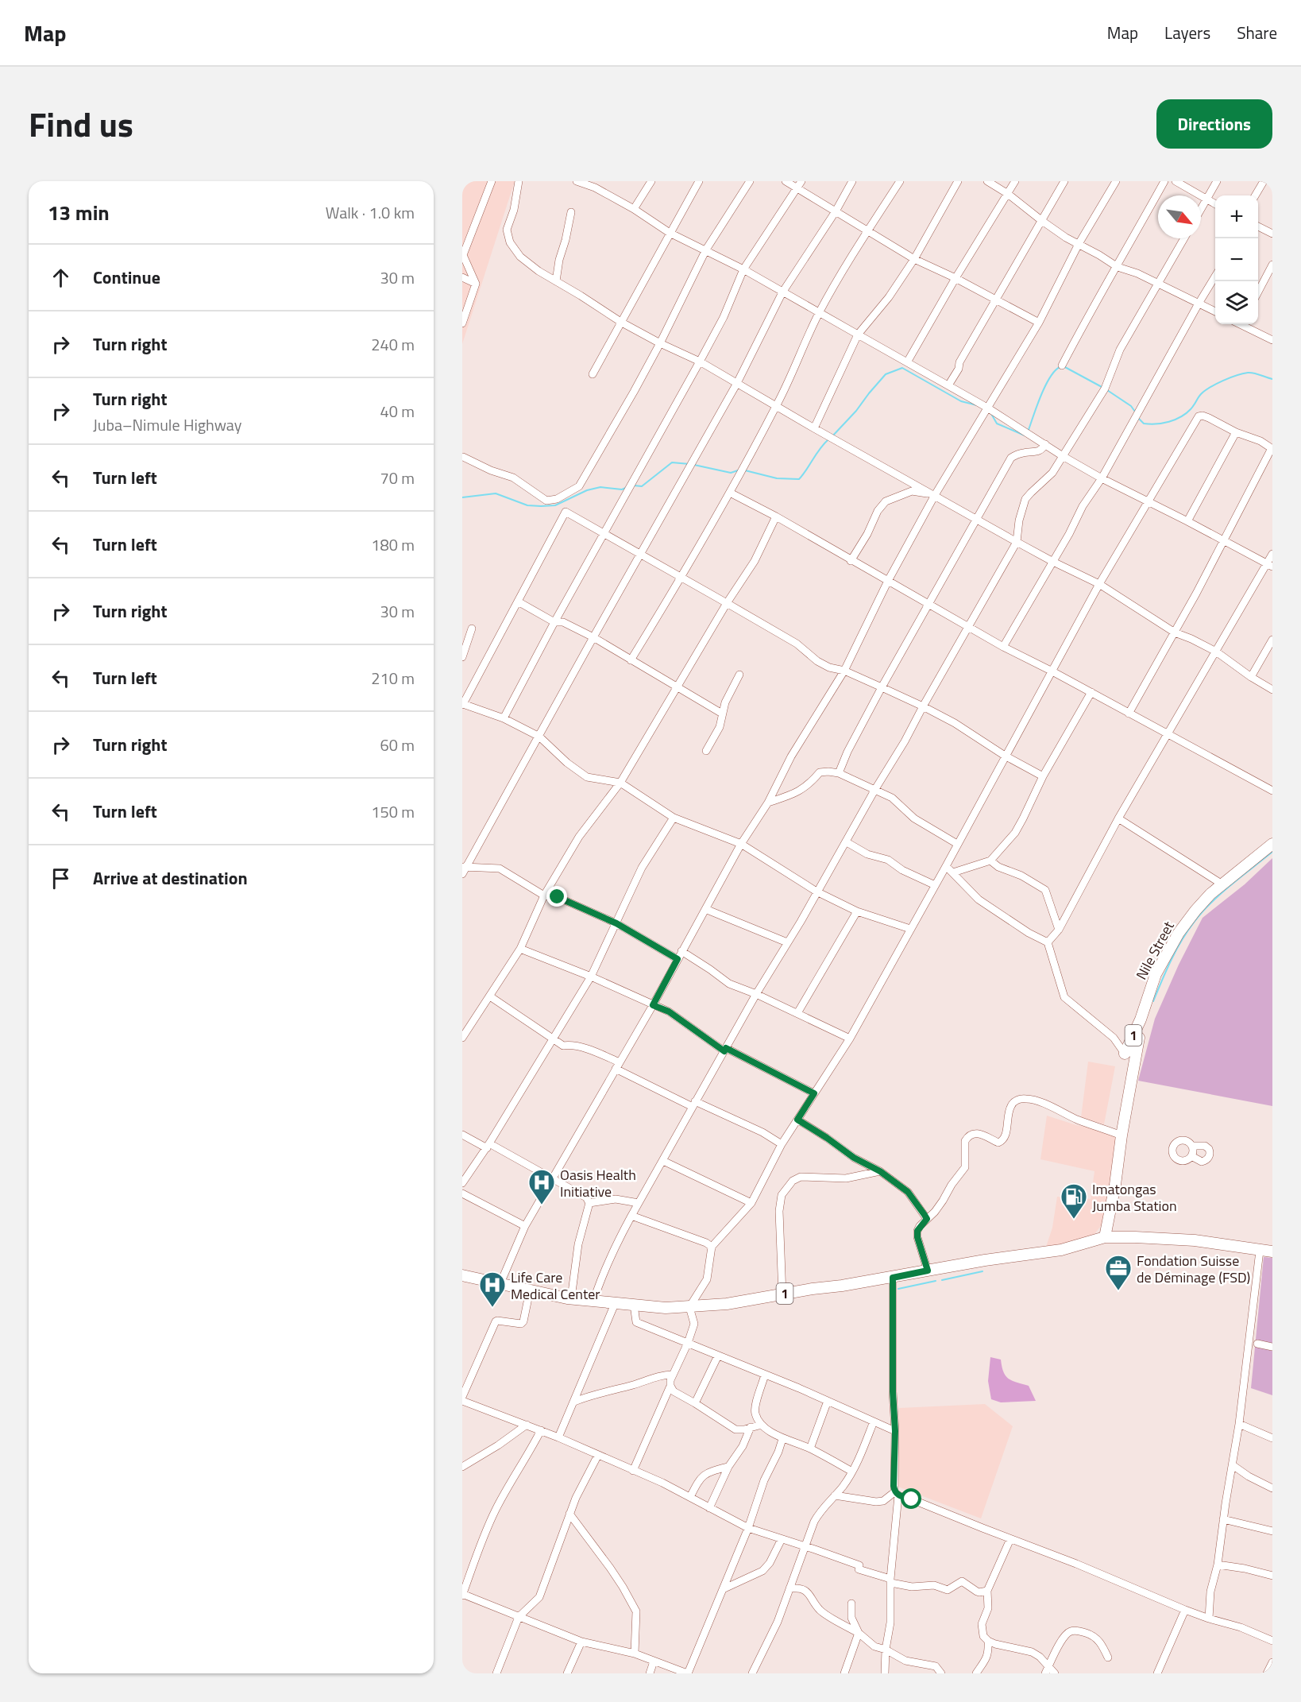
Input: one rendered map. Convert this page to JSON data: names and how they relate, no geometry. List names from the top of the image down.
{
  "streets": {
    "main road": ["Nile Street", "1"]
  },
  "crossings": [
    ["Nile Street", "1"]
  ],
  "places": {
    "hospital": ["Oasis Health Initiative", "Life Care Medical Center"],
    "fuel station": ["Imatongas Jumba Station"],
    "office": ["Fondation Suisse de Déminage (FSD)"]
  },
  "north": "bottom right",
  "page": {
    "header": "Map",
    "nav": ["Map", "Layers", "Share"],
    "title": "Find us",
    "buttons": "Directions",
    "heading": ["13 min", "Walk · 1.0 km"],
    "map_buttons": ["+", "−"],
    "list": [
      ["Continue", "30 m"],
      ["Turn right", "240 m"],
      ["Turn right", "Juba–Nimule Highway", "40 m"],
      ["Turn left", "70 m"],
      ["Turn left", "180 m"],
      ["Turn right", "30 m"],
      ["Turn left", "210 m"],
      ["Turn right", "60 m"],
      ["Turn left", "150 m"],
      "Arrive at destination"
    ]
  }
}
